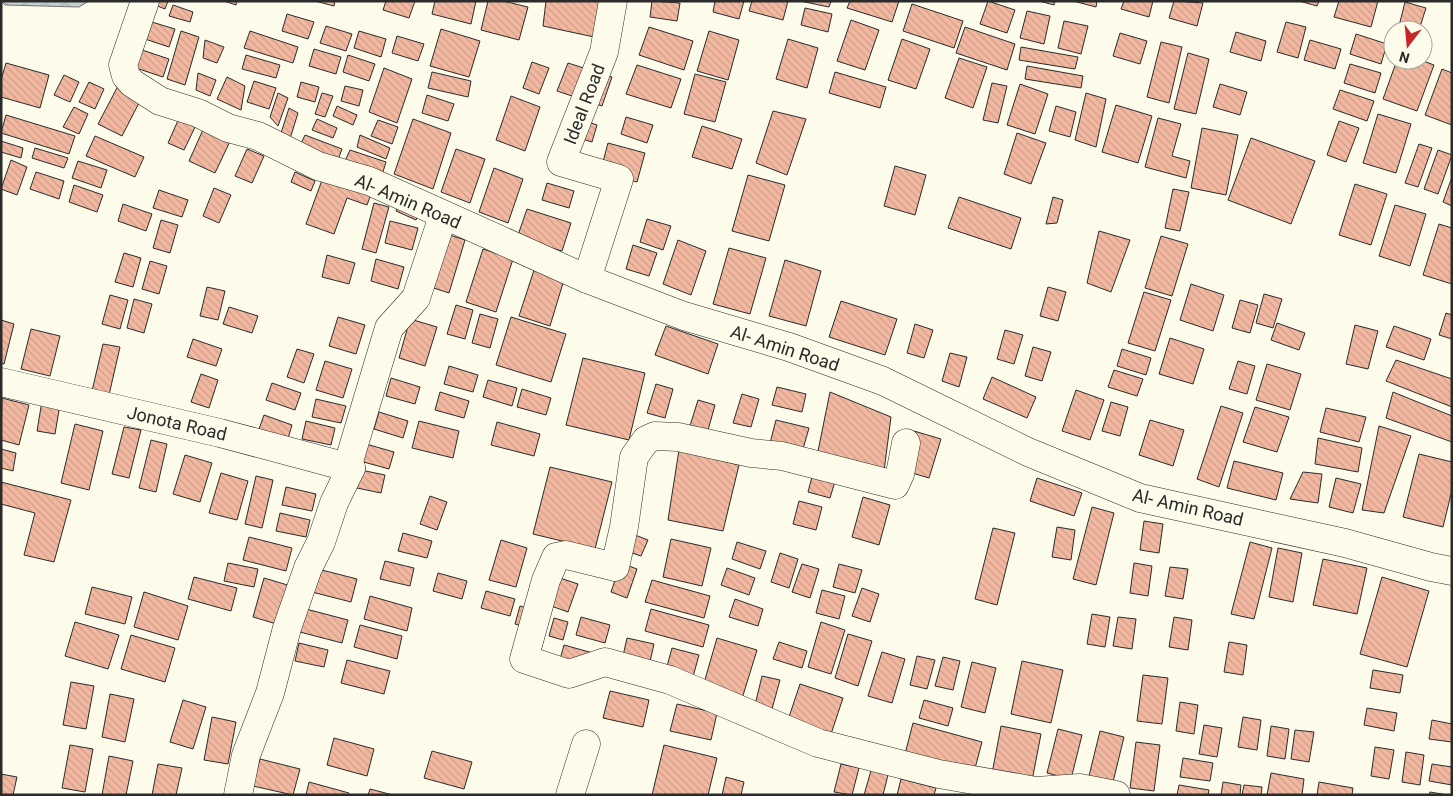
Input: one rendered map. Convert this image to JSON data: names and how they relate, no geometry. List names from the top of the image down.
{
  "streets": {
    "street": ["Ideal Road", "Al- Amin Road", "Jonota Road"]
  },
  "crossings": [
    ["Ideal Road", "Al- Amin Road"]
  ],
  "north": "bottom"
}
